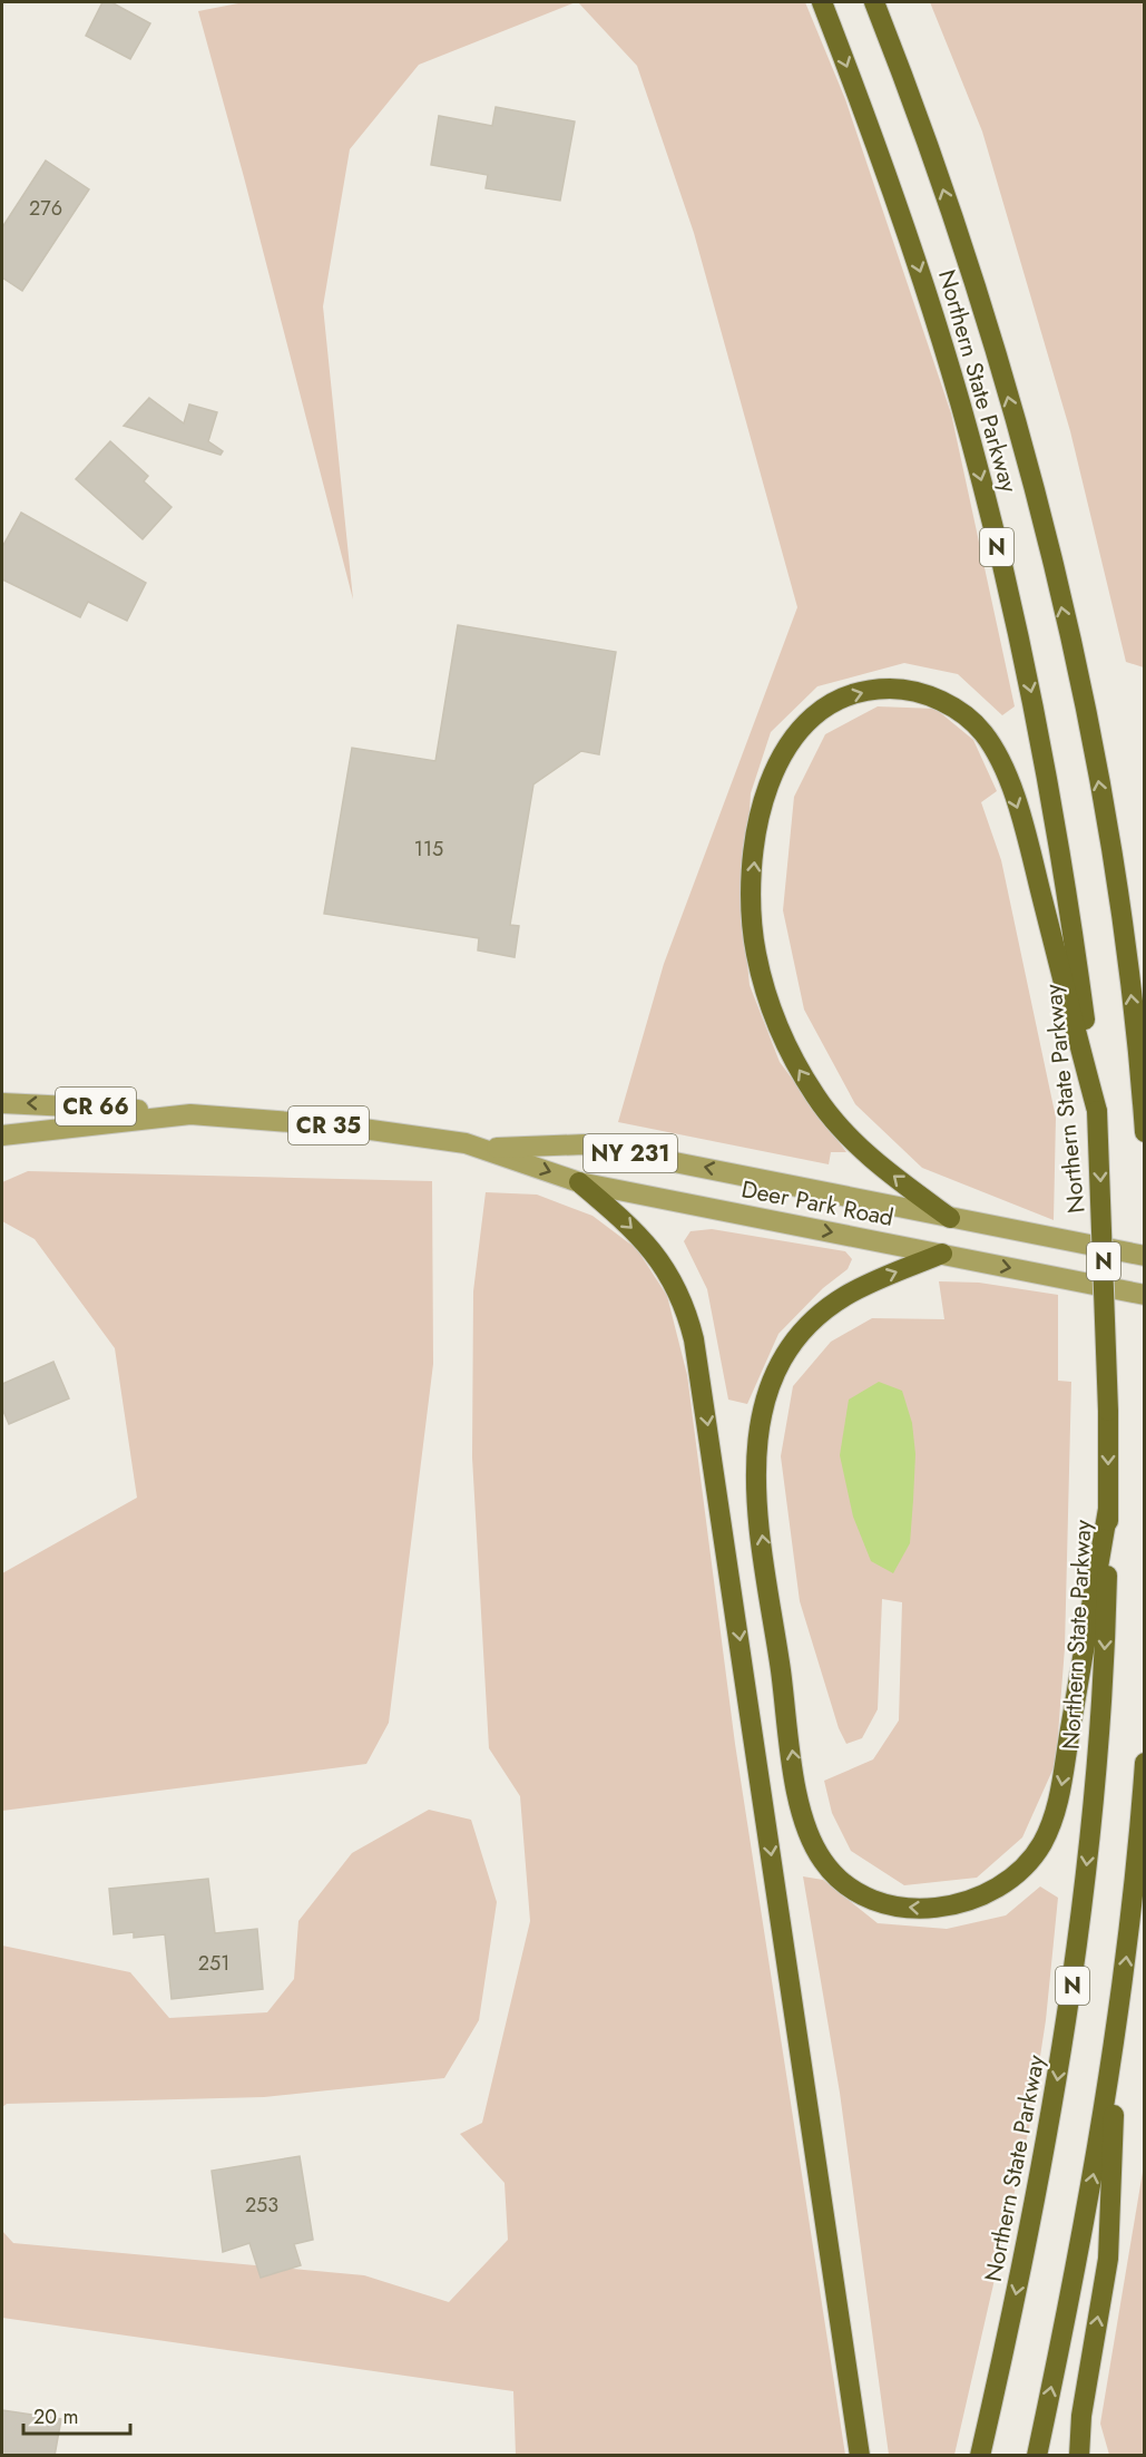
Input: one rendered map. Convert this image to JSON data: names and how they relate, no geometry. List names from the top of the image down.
{
  "streets": {
    "highway": ["Northern State Parkway", "N"],
    "main road": [
      "CR 66",
      "CR 35",
      "NY 231",
      "Deer Park Road"
    ]
  },
  "crossings": [
    ["CR 66", "Deer Park Road"]
  ],
  "house_numbers": [
    "276",
    "115",
    "251",
    "253"
  ],
  "scale_bar": "20 m"
}
